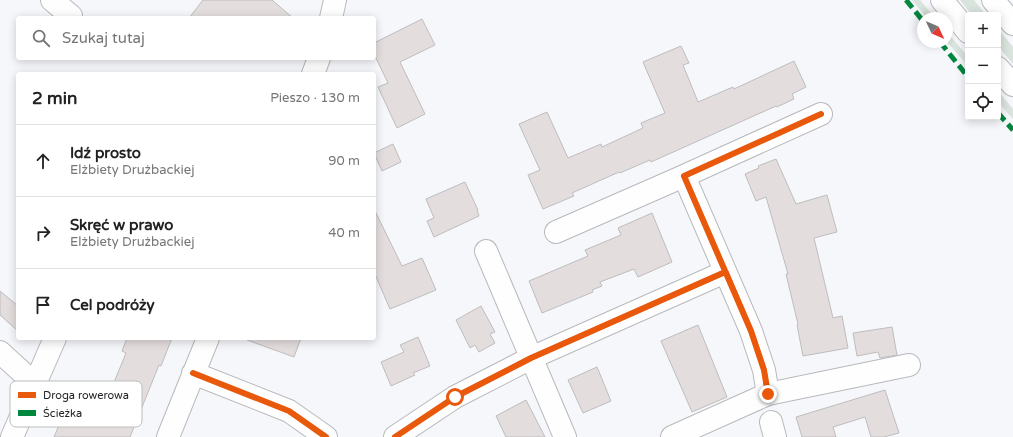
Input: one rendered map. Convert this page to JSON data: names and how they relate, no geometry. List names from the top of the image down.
{
  "legend": ["Droga rowerowa", "Ścieżka"],
  "north": "bottom right",
  "page": {
    "map_buttons": ["+", "−"],
    "search": "Szukaj tutaj",
    "heading": ["2 min", "Pieszo · 130 m"],
    "list": [
      ["Idź prosto", "Elżbiety Drużbackiej", "90 m"],
      ["Skręć w prawo", "Elżbiety Drużbackiej", "40 m"],
      "Cel podróży"
    ]
  }
}
